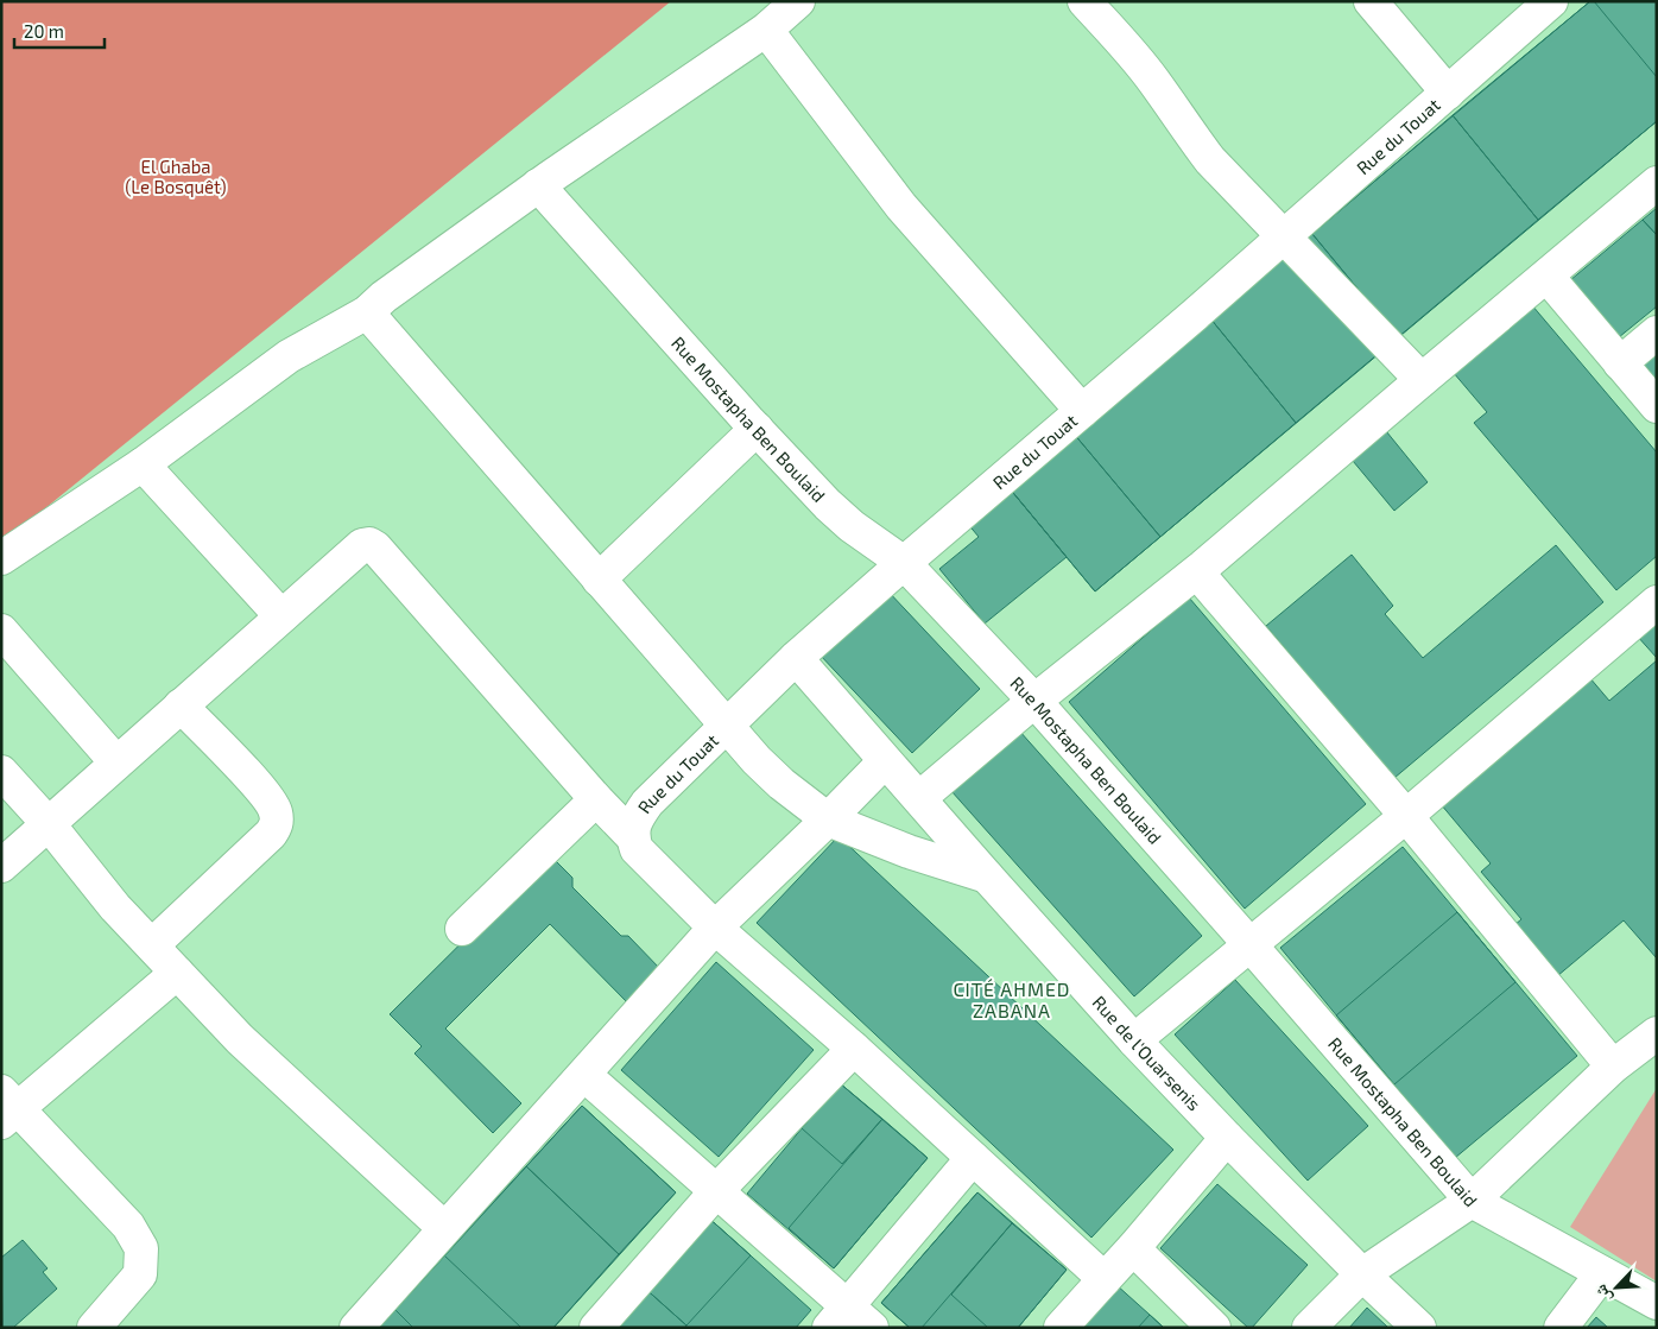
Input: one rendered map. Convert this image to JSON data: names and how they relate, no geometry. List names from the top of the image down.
{
  "streets": {
    "street": ["Rue du Touat", "Rue Mostapha Ben Boulaid", "Rue de l'Ouarsenis"]
  },
  "crossings": [
    ["Rue du Touat", "Rue Mostapha Ben Boulaid"],
    ["Rue du Touat", "Rue de l'Ouarsenis"]
  ],
  "districts": ["CITÉ AHMED ZABANA"],
  "parks": ["El Ghaba (Le Bosquêt)"],
  "scale_bar": "20 m",
  "north": "bottom left"
}
